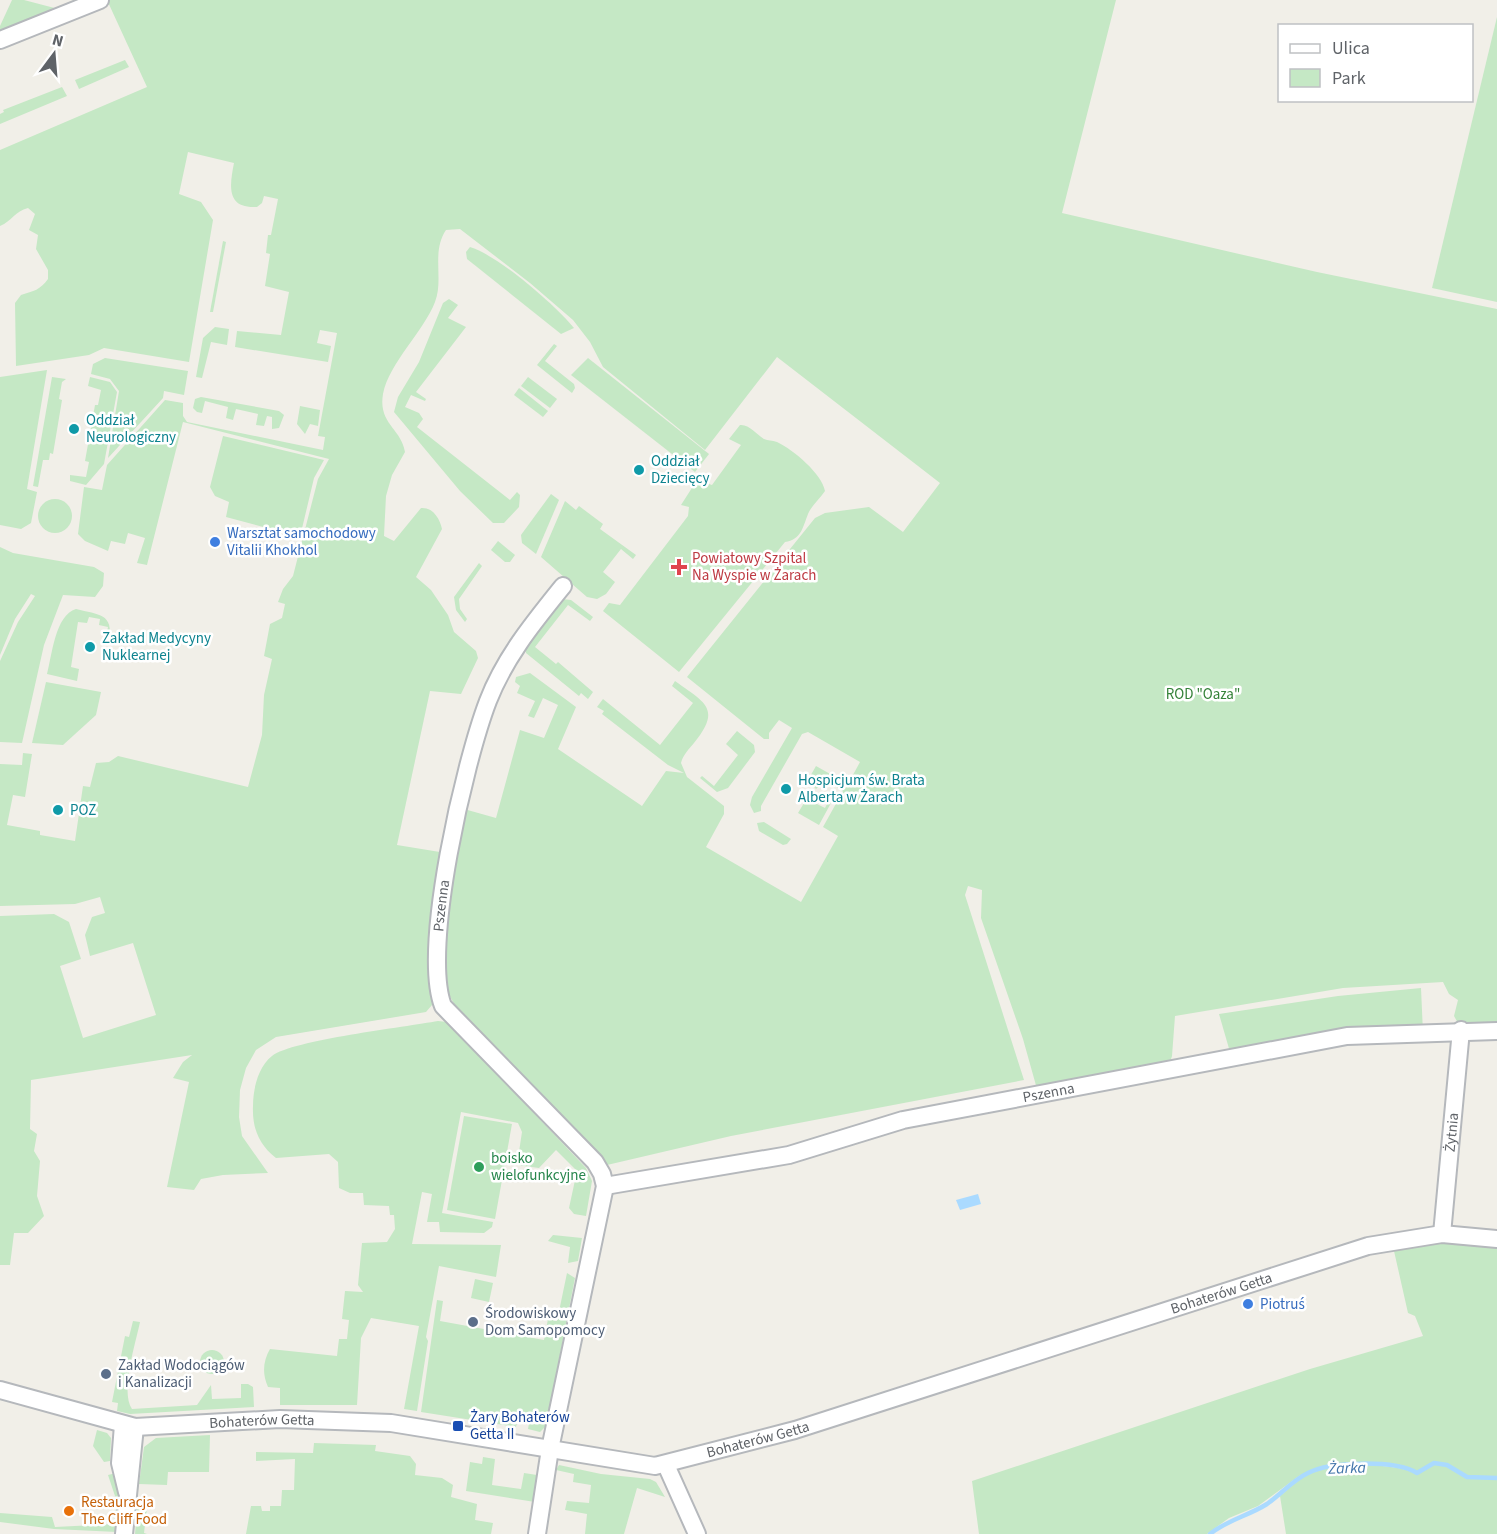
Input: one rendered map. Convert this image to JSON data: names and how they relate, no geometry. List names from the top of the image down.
{
  "streets": {
    "street": ["Pszenna", "Żytnia", "Bohaterów Getta"]
  },
  "crossings": [
    ["Pszenna", "Żytnia"],
    ["Żytnia", "Bohaterów Getta"]
  ],
  "water": ["Żarka"],
  "parks": ["ROD \"Oaza\""],
  "places": {
    "other": [
      "Oddział Neurologiczny",
      "Oddział Dziecięcy",
      "Warsztat samochodowy Vitalii Khokhol",
      "Zakład Medycyny Nuklearnej",
      "Hospicjum św. Brata Alberta w Żarach",
      "POZ",
      "boisko wielofunkcyjne",
      "Piotruś",
      "Środowiskowy Dom Samopomocy",
      "Zakład Wodociągów i Kanalizacji",
      "Restauracja The Cliff Food"
    ],
    "health": ["Powiatowy Szpital Na Wyspie w Żarach"],
    "transit": ["Żary Bohaterów Getta II"]
  },
  "legend": ["Ulica", "Park"],
  "north": "top"
}
